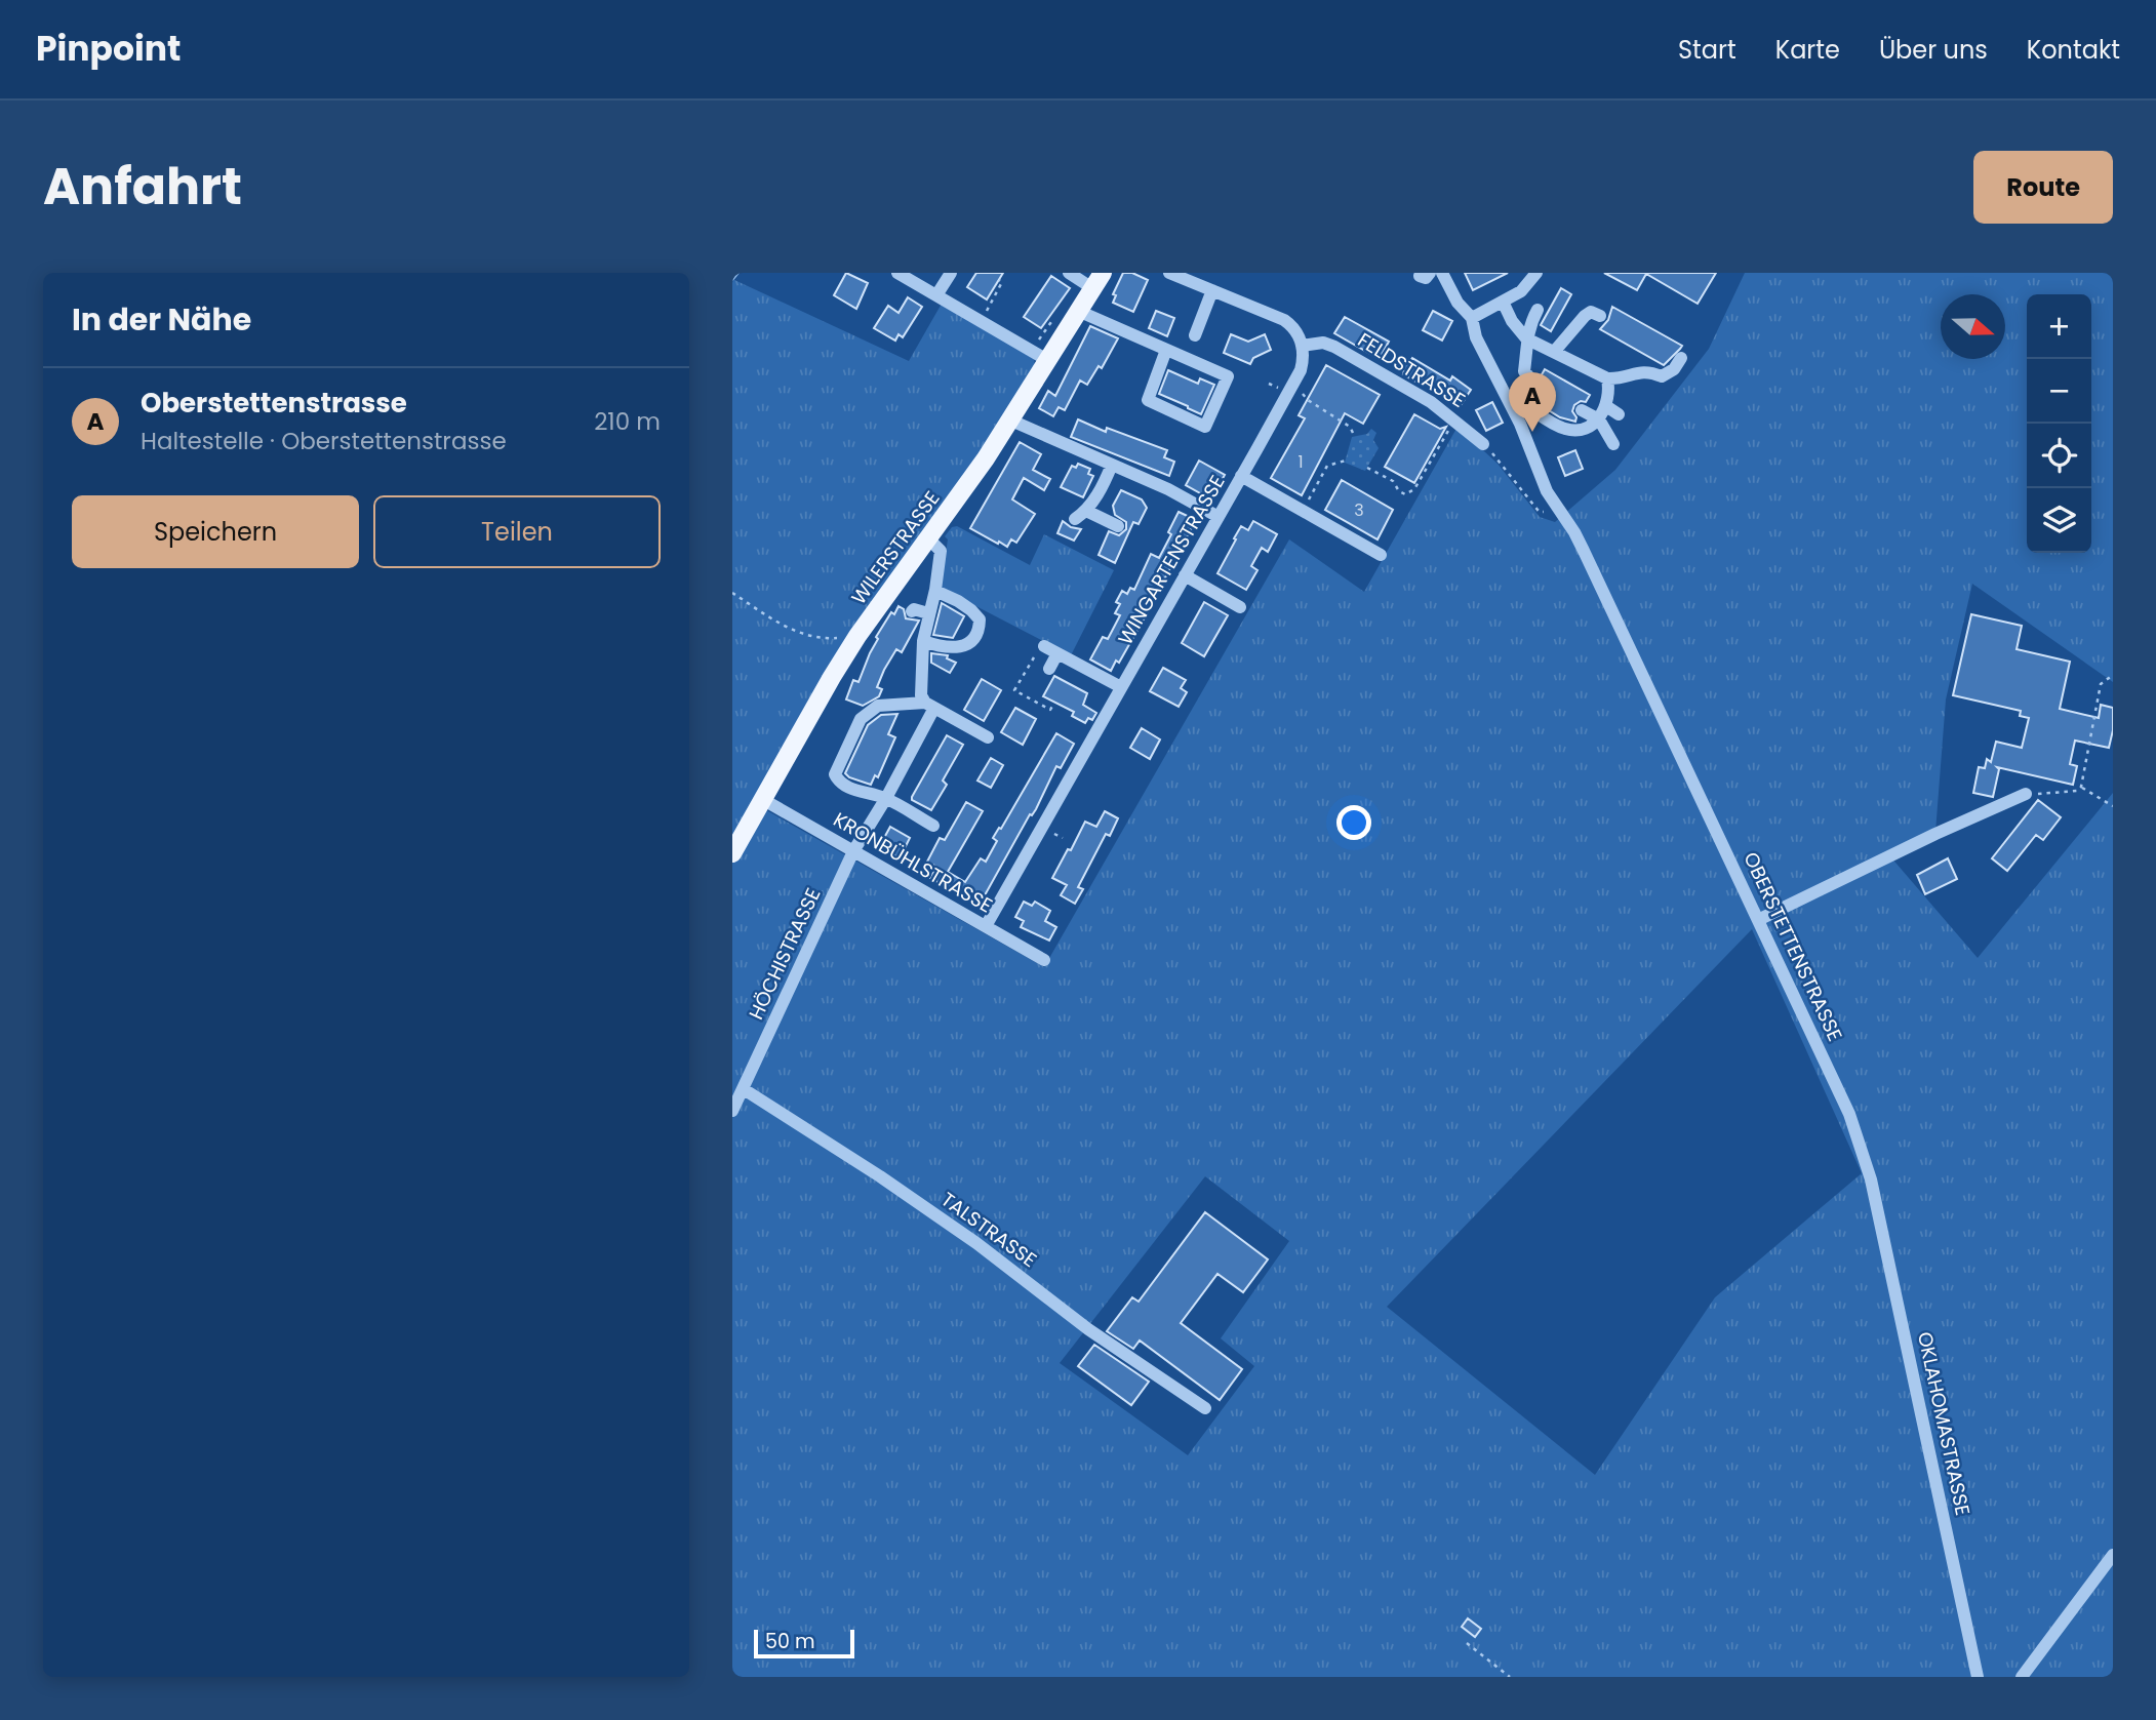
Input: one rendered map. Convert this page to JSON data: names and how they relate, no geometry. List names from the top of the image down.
{
  "streets": {
    "main road": ["WILERSTRASSE"],
    "street": [
      "FELDSTRASSE",
      "WINGARTENSTRASSE",
      "KRONBÜHLSTRASSE",
      "OBERSTETTENSTRASSE",
      "HÖCHISTRASSE",
      "TALSTRASSE",
      "OKLAHOMASTRASSE"
    ]
  },
  "crossings": [
    ["FELDSTRASSE", "WINGARTENSTRASSE"],
    ["WILERSTRASSE", "KRONBÜHLSTRASSE"],
    ["WINGARTENSTRASSE", "KRONBÜHLSTRASSE"],
    ["KRONBÜHLSTRASSE", "HÖCHISTRASSE"],
    ["OBERSTETTENSTRASSE", "OKLAHOMASTRASSE"],
    ["HÖCHISTRASSE", "TALSTRASSE"]
  ],
  "house_numbers": ["1", "3"],
  "scale_bar": "50 m",
  "north": "right",
  "page": {
    "header": "Pinpoint",
    "nav": [
      "Start",
      "Karte",
      "Über uns",
      "Kontakt"
    ],
    "title": "Anfahrt",
    "buttons": [
      "Route",
      ["Speichern", "Teilen"]
    ],
    "heading": "In der Nähe",
    "map_buttons": ["+", "−"],
    "list": [
      {
        "mark": "A",
        "name": "Oberstettenstrasse",
        "note": "Haltestelle · Oberstettenstrasse",
        "value": "210 m"
      }
    ],
    "pins": "A",
    "scale": "50 m"
  }
}
